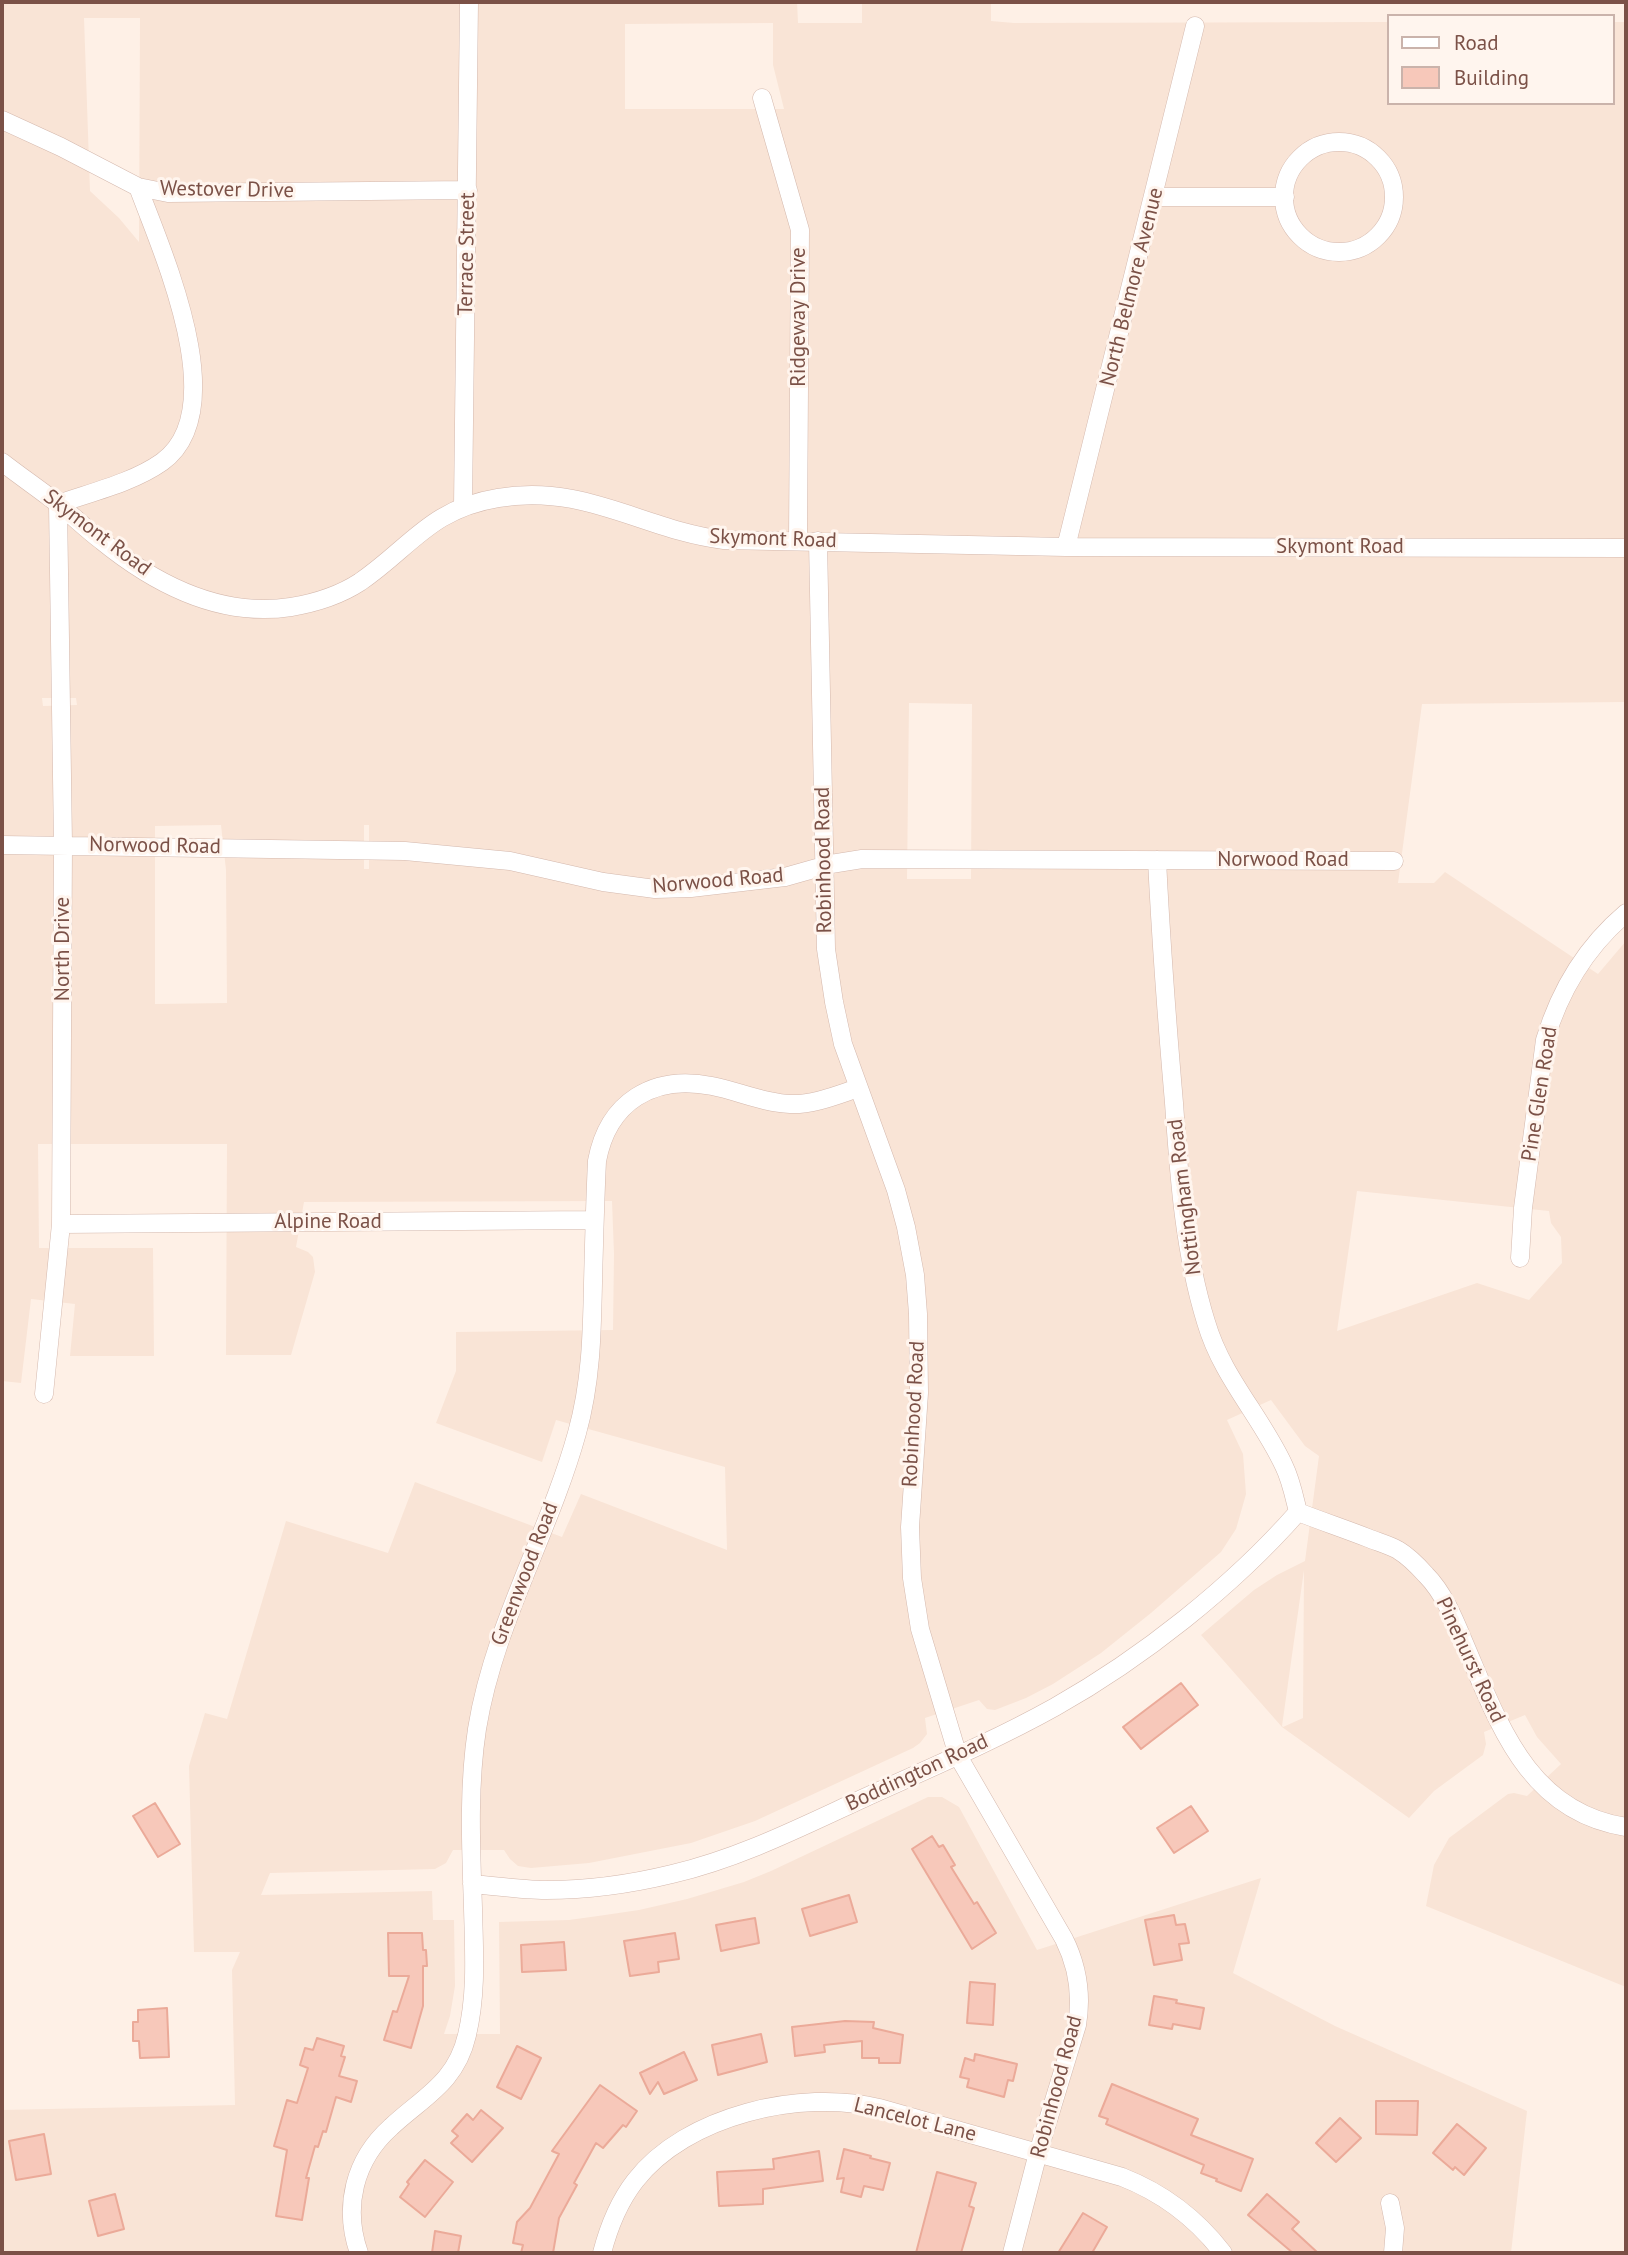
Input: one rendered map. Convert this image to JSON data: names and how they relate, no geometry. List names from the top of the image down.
{
  "streets": {
    "street": [
      "Westover Drive",
      "Terrace Street",
      "North Belmore Avenue",
      "Ridgeway Drive",
      "Skymont Road",
      "Norwood Road",
      "Robinhood Road",
      "North Drive",
      "Pine Glen Road",
      "Nottingham Road",
      "Alpine Road",
      "Greenwood Road",
      "Pinehurst Road",
      "Boddington Road",
      "Lancelot Lane"
    ]
  },
  "crossings": [
    ["Westover Drive", "Terrace Street"],
    ["Terrace Street", "Skymont Road"],
    ["North Belmore Avenue", "Skymont Road"],
    ["Ridgeway Drive", "Skymont Road"],
    ["Skymont Road", "Robinhood Road"],
    ["Skymont Road", "North Drive"],
    ["Norwood Road", "Robinhood Road"],
    ["Norwood Road", "North Drive"],
    ["Norwood Road", "Nottingham Road"],
    ["Robinhood Road", "Greenwood Road"],
    ["Robinhood Road", "Boddington Road"],
    ["Robinhood Road", "Lancelot Lane"],
    ["North Drive", "Alpine Road"],
    ["Nottingham Road", "Pinehurst Road"],
    ["Nottingham Road", "Boddington Road"],
    ["Alpine Road", "Greenwood Road"],
    ["Greenwood Road", "Boddington Road"],
    ["Pinehurst Road", "Boddington Road"]
  ],
  "legend": ["Road", "Building"]
}
